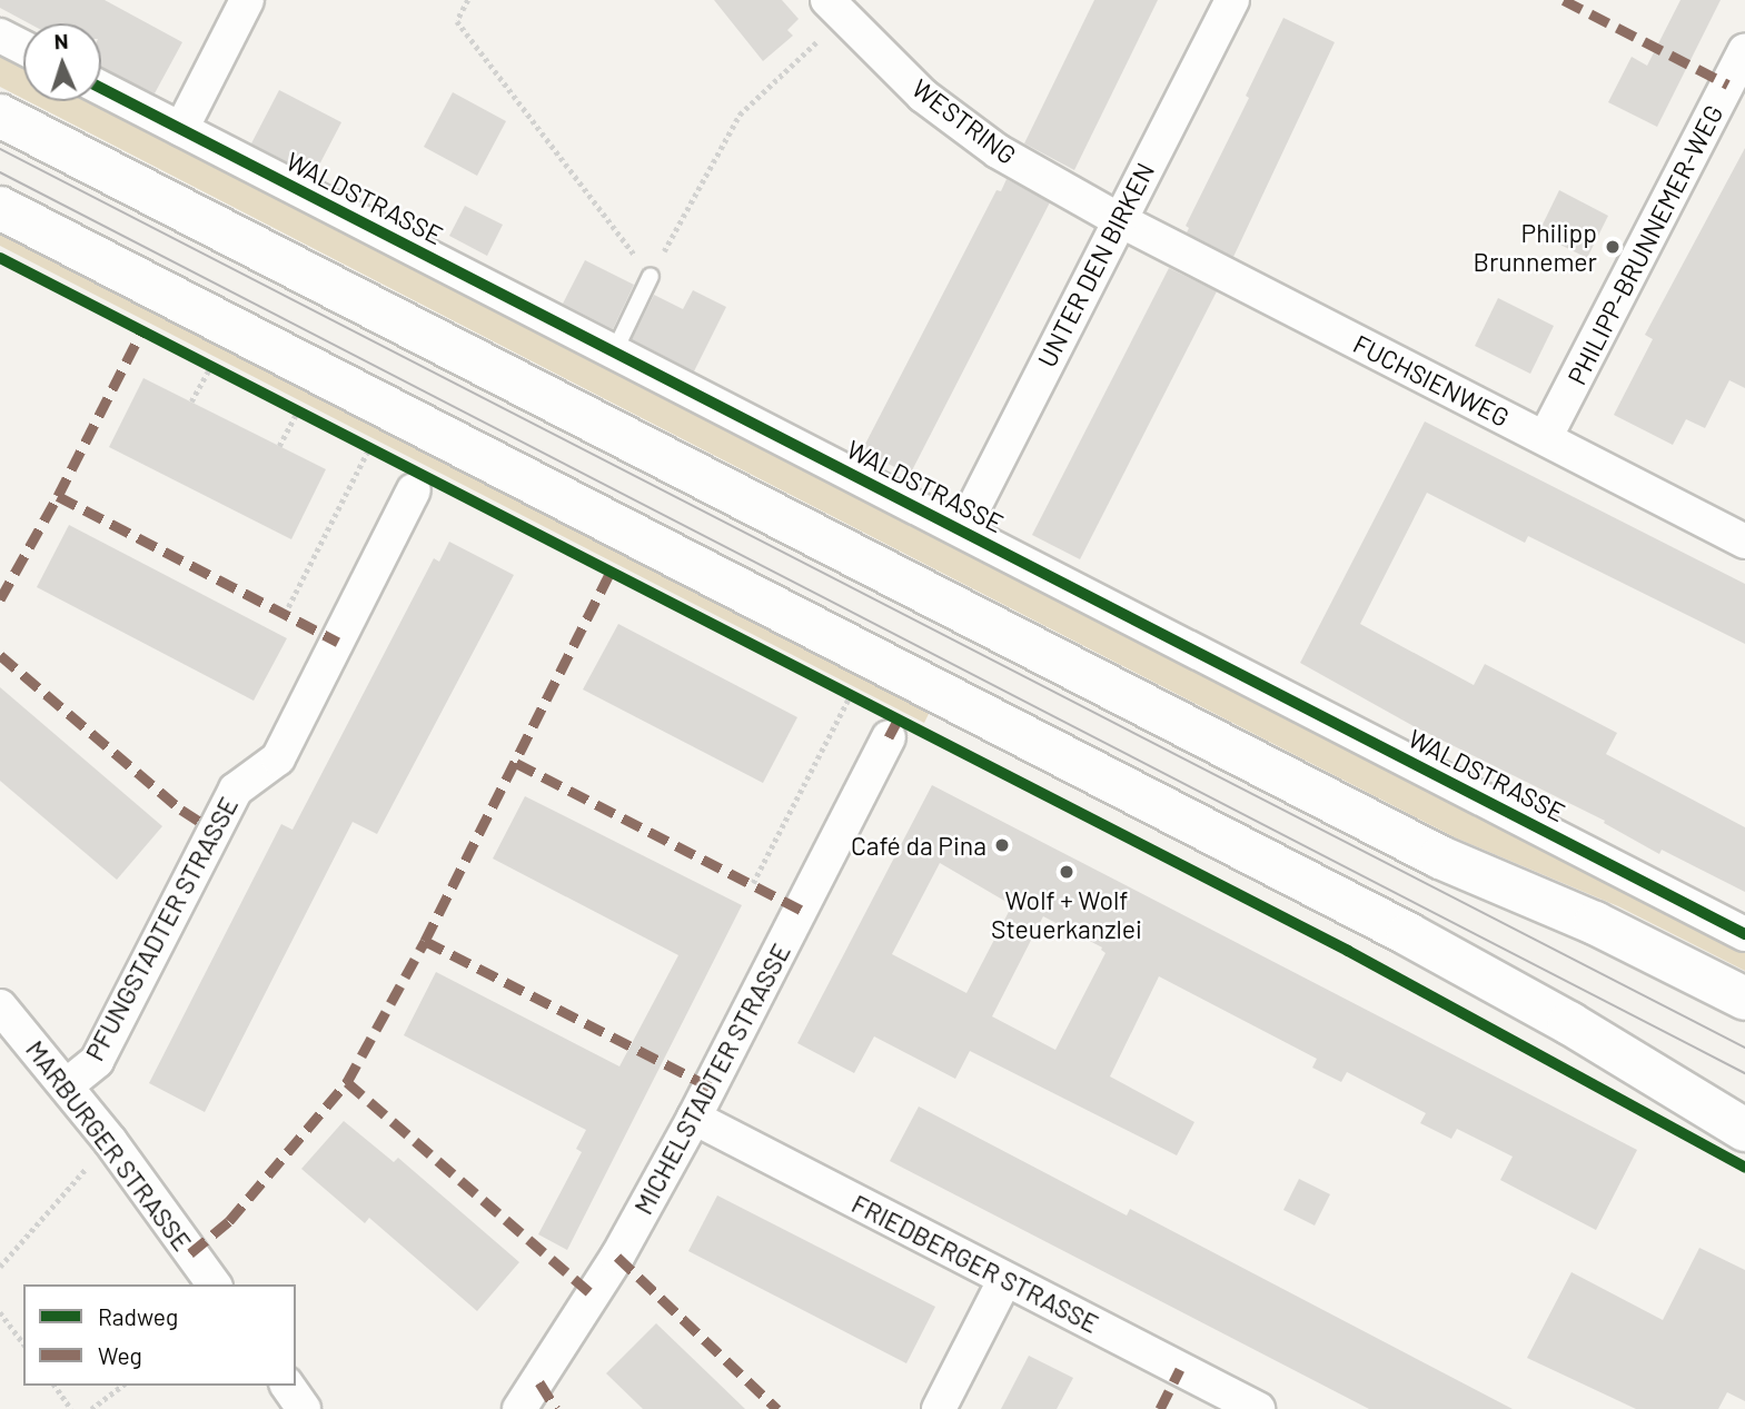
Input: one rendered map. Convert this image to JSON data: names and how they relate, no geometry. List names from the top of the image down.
{
  "streets": {
    "street": [
      "WESTRING",
      "WALDSTRASSE",
      "PHILIPP-BRUNNEMER-WEG",
      "UNTER DEN BIRKEN",
      "FUCHSIENWEG",
      "PFUNGSTADTER STRASSE",
      "MICHELSTADTER STRASSE",
      "MARBURGER STRASSE",
      "FRIEDBERGER STRASSE"
    ]
  },
  "crossings": [
    ["WESTRING", "UNTER DEN BIRKEN"],
    ["WESTRING", "FUCHSIENWEG"],
    ["WALDSTRASSE", "UNTER DEN BIRKEN"],
    ["PHILIPP-BRUNNEMER-WEG", "FUCHSIENWEG"],
    ["UNTER DEN BIRKEN", "FUCHSIENWEG"],
    ["PFUNGSTADTER STRASSE", "MARBURGER STRASSE"],
    ["MICHELSTADTER STRASSE", "FRIEDBERGER STRASSE"]
  ],
  "places": ["Philipp Brunnemer", "Café da Pina", "Wolf + Wolf Steuerkanzlei"],
  "legend": ["Radweg", "Weg"],
  "north": "top"
}
